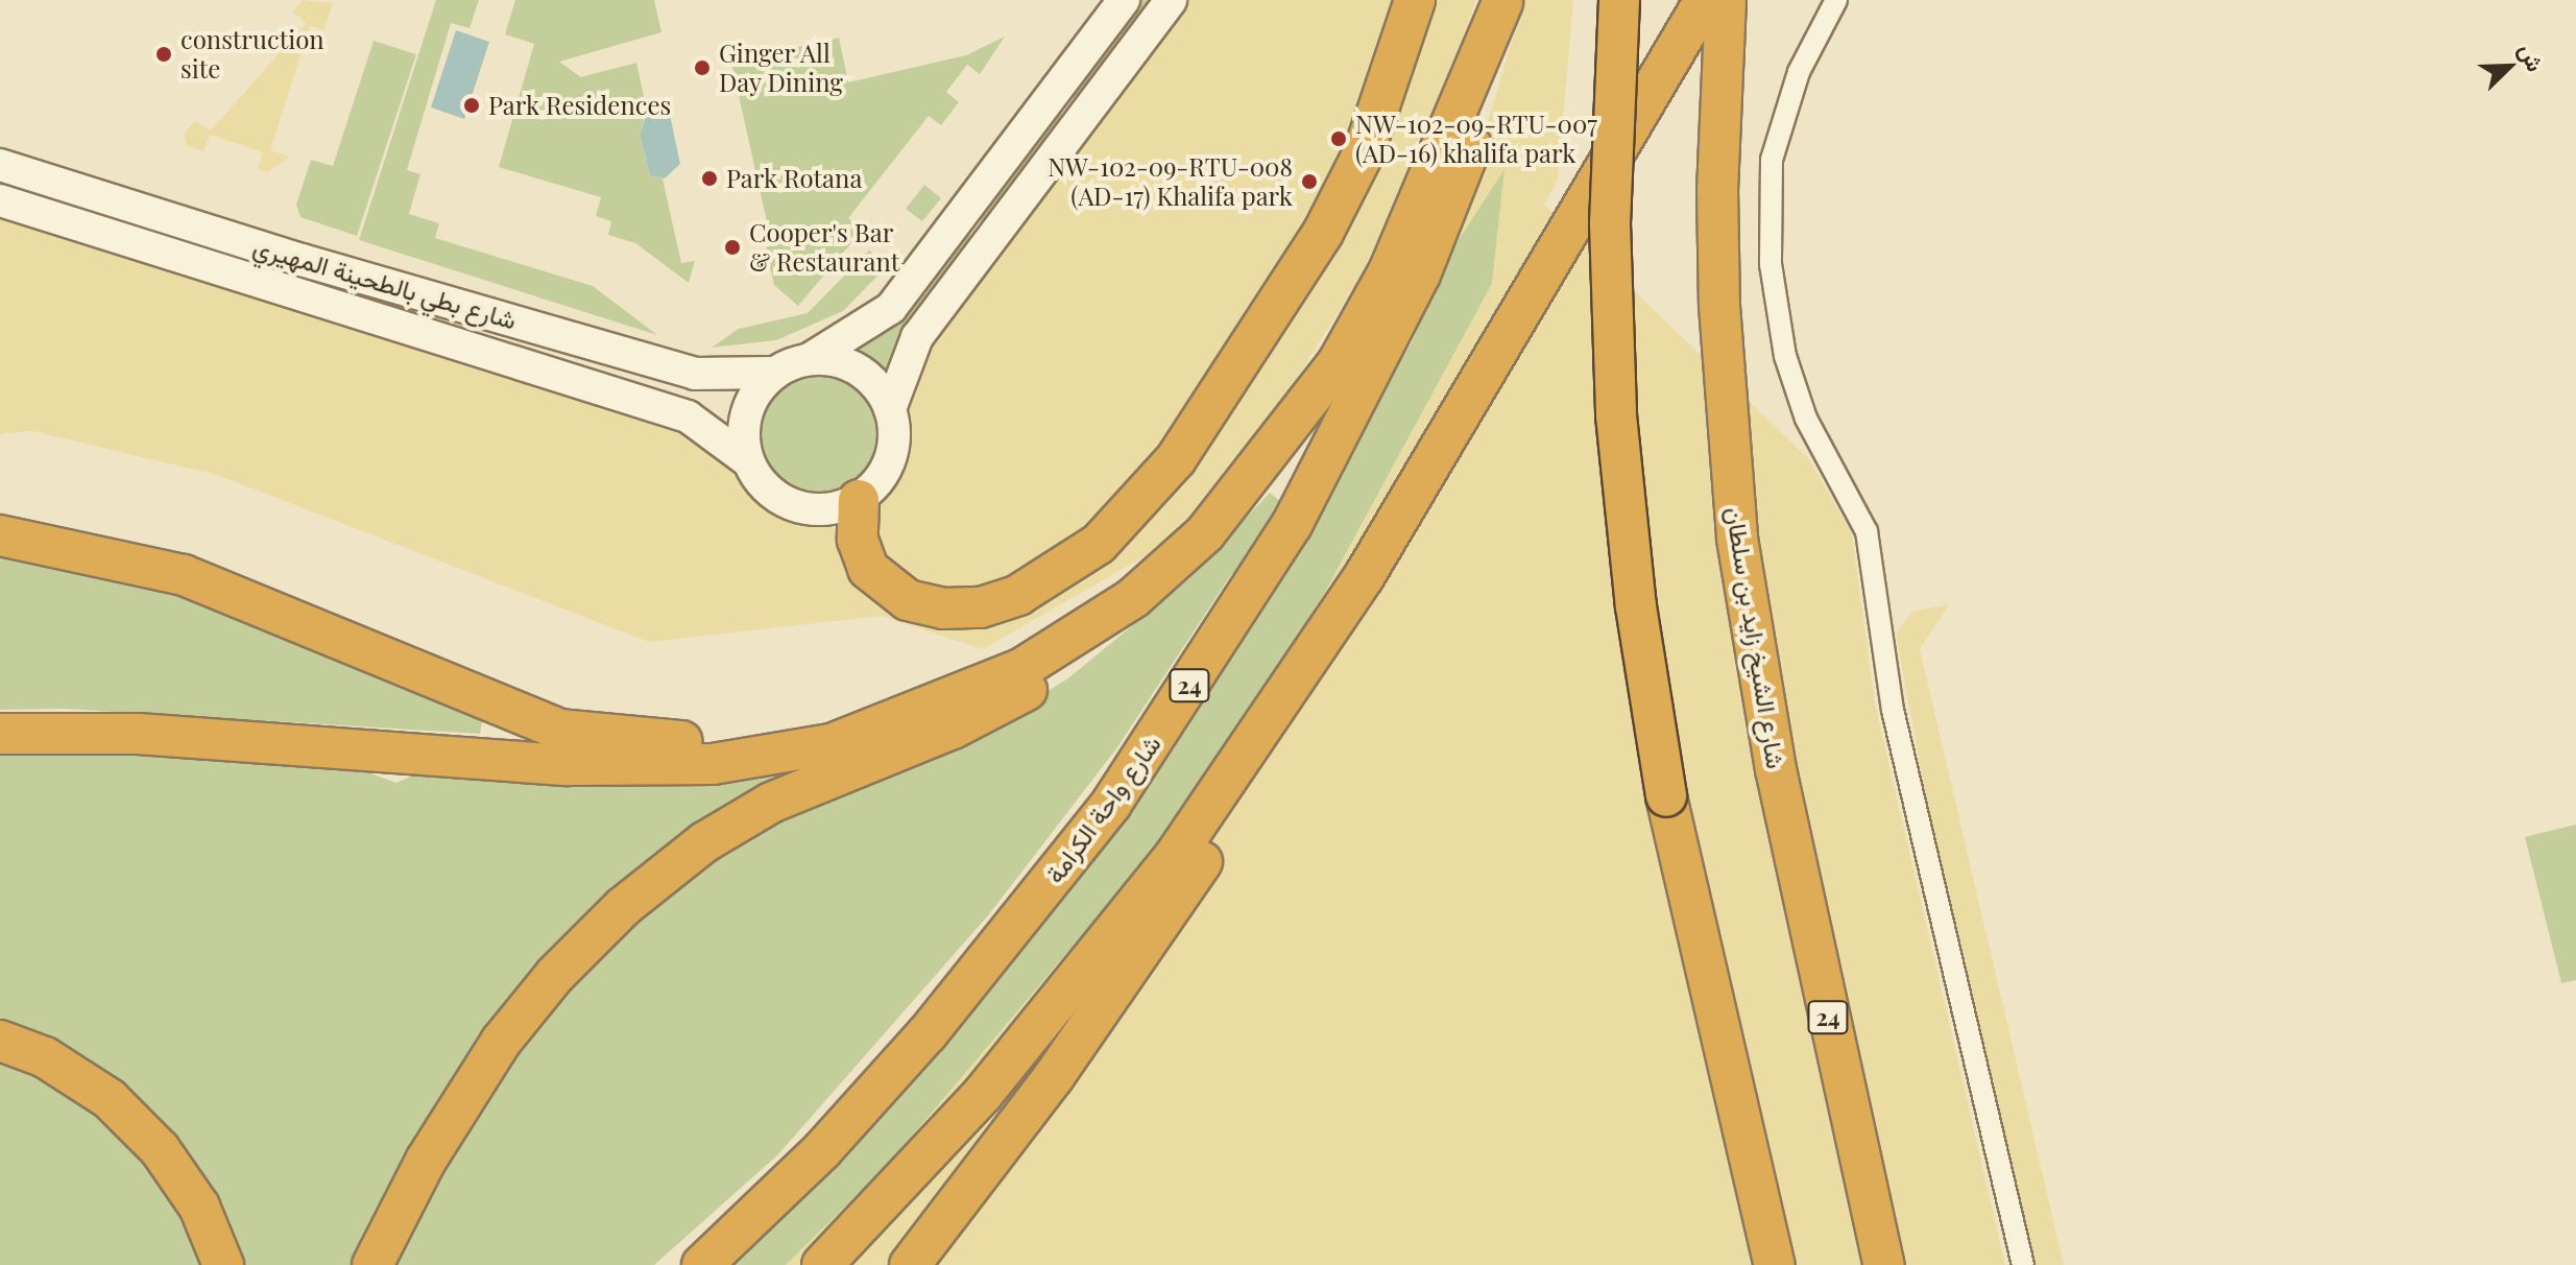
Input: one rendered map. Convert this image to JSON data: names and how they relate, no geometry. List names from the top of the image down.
{
  "streets": {
    "highway": ["شارع الشيخ زايد بن سلطان", "24", "شارع واحة الكرامة"],
    "street": ["شارع بطي بالطحينة المهيري"]
  },
  "places": [
    "construction site",
    "Ginger All Day Dining",
    "Park Residences",
    "NW-102-09-RTU-007 (AD-16) khalifa park",
    "Park Rotana",
    "NW-102-09-RTU-008 (AD-17) Khalifa park",
    "Cooper's Bar & Restaurant"
  ],
  "north": "top right"
}
